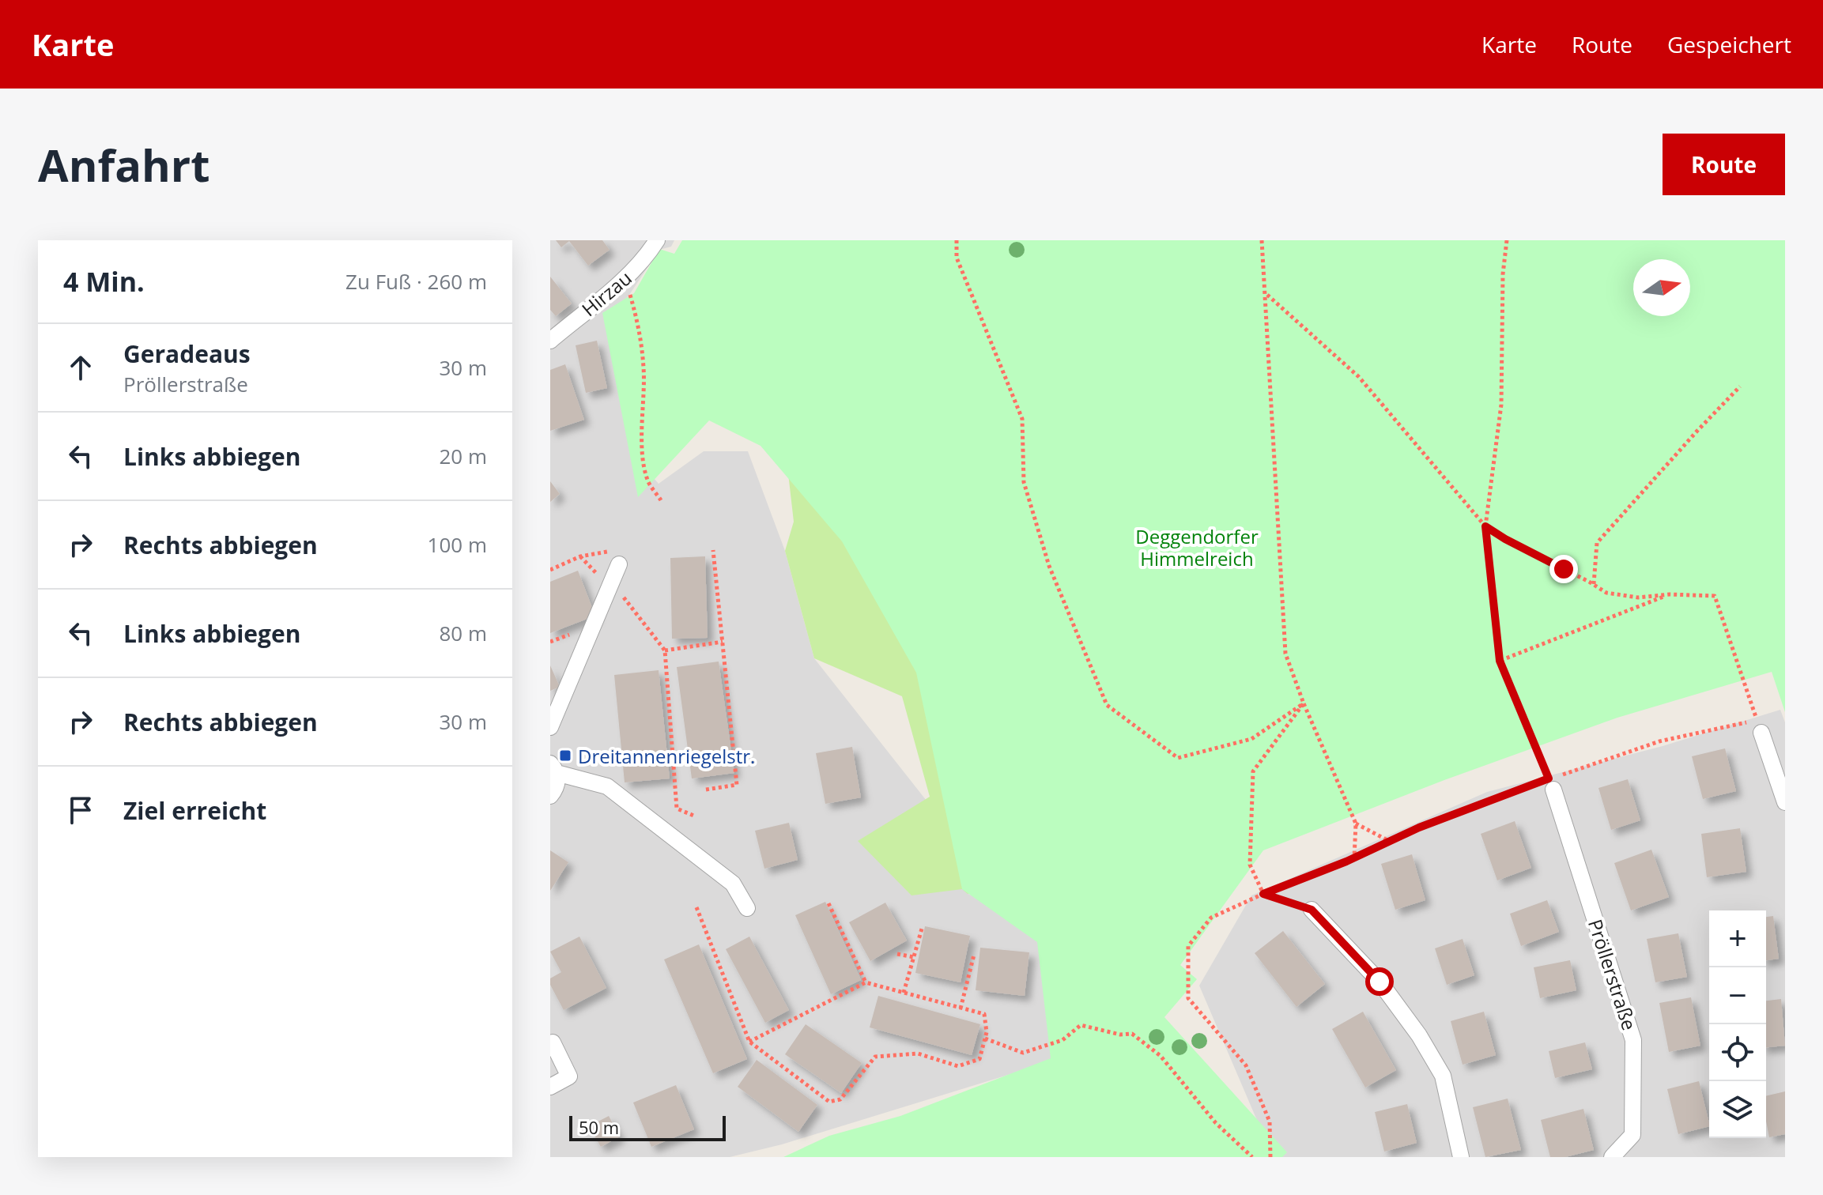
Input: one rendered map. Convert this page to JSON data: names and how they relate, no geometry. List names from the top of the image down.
{
  "streets": {
    "street": ["Hirzau", "Pröllerstraße"]
  },
  "parks": ["Deggendorfer Himmelreich"],
  "places": {
    "transit": ["Dreitannenriegelstr."]
  },
  "scale_bar": "50 m",
  "north": "right",
  "page": {
    "header": "Karte",
    "nav": ["Karte", "Route", "Gespeichert"],
    "buttons": "Route",
    "title": "Anfahrt",
    "heading": ["4 Min.", "Zu Fuß · 260 m"],
    "list": [
      ["Geradeaus", "Pröllerstraße", "30 m"],
      ["Links abbiegen", "20 m"],
      ["Rechts abbiegen", "100 m"],
      ["Links abbiegen", "80 m"],
      ["Rechts abbiegen", "30 m"],
      "Ziel erreicht"
    ],
    "map_buttons": ["+", "−"],
    "scale": "50 m"
  }
}
